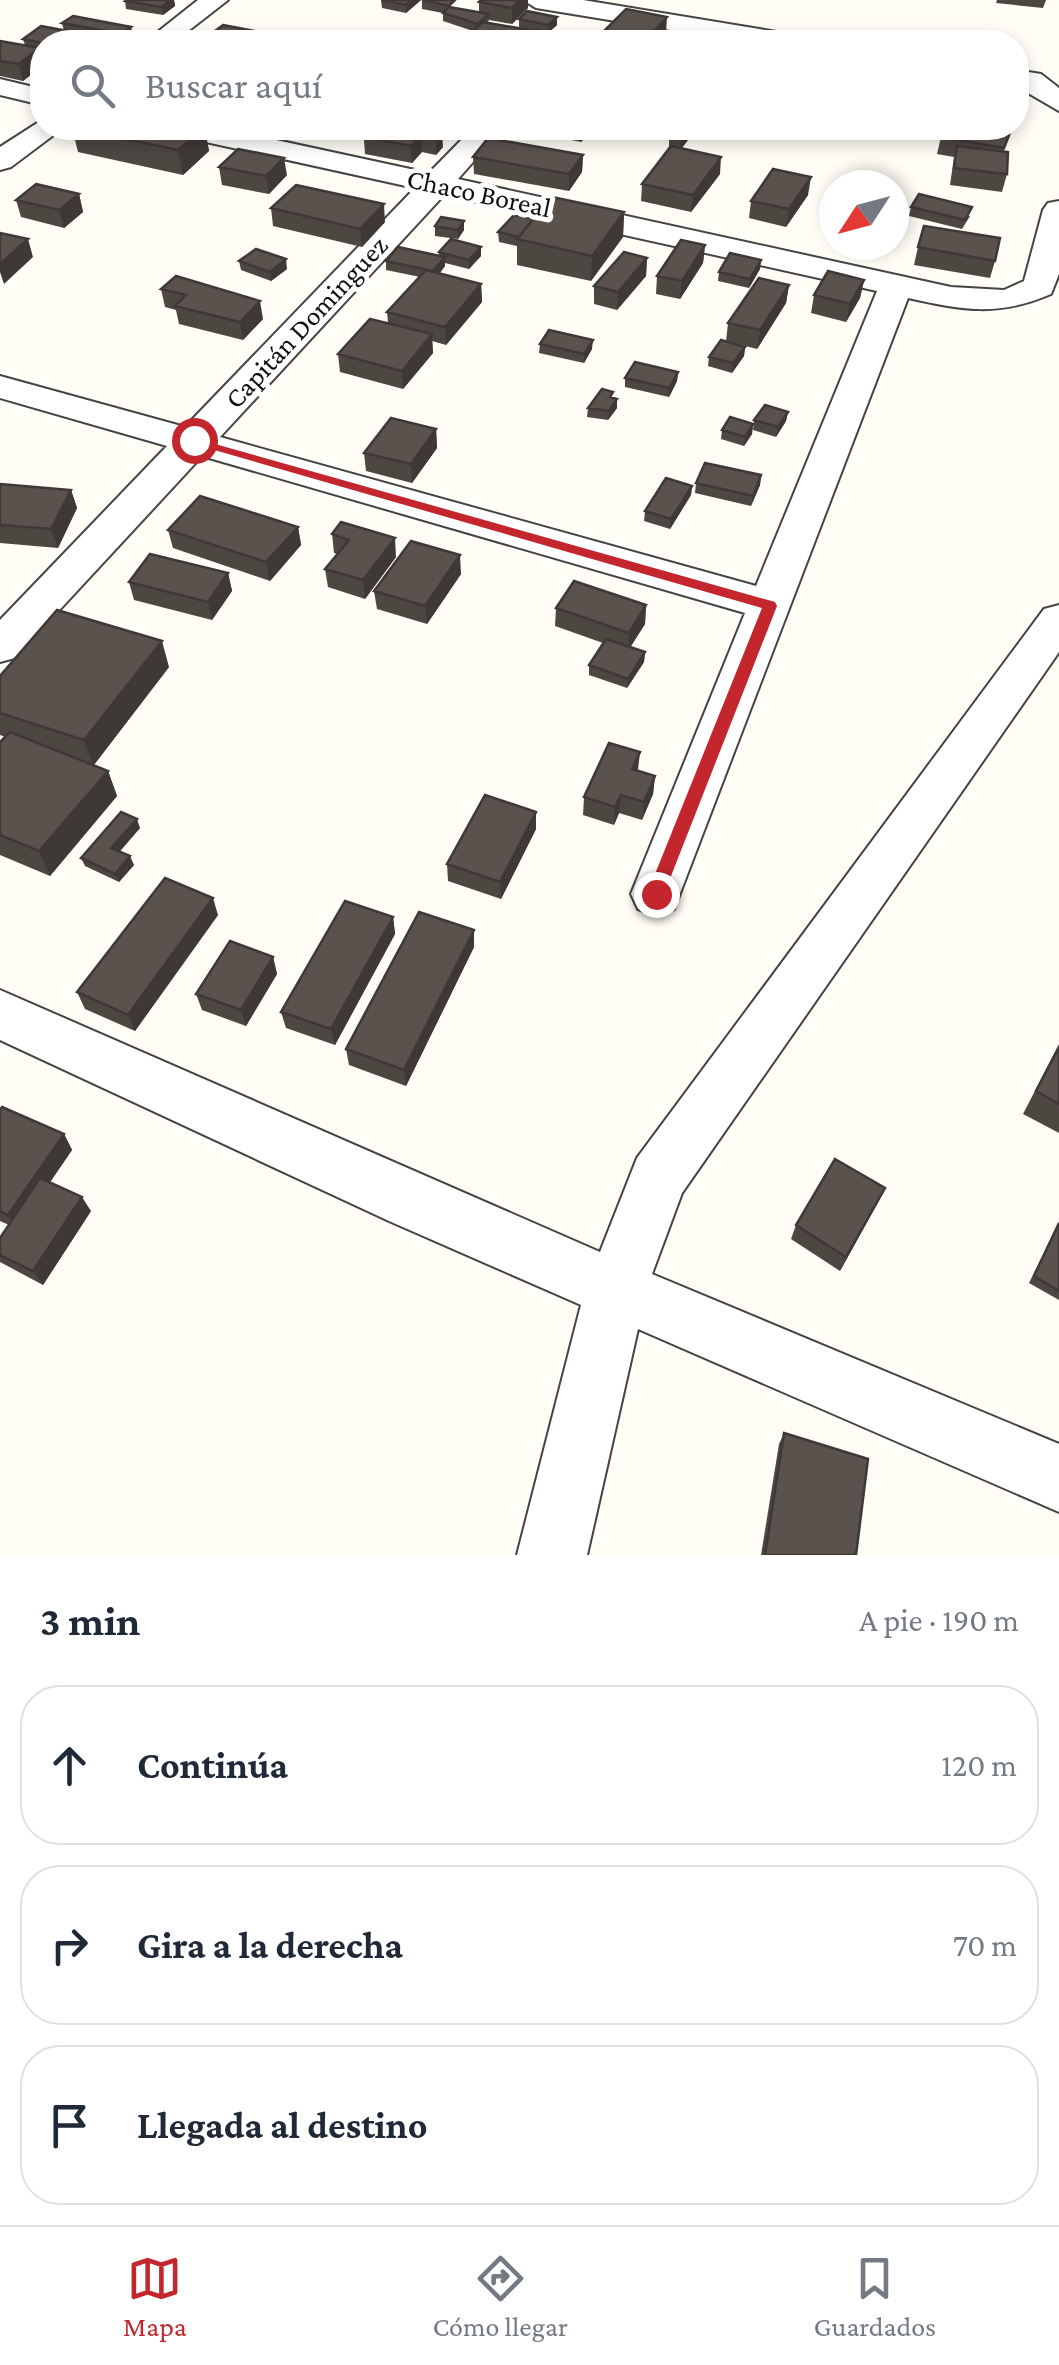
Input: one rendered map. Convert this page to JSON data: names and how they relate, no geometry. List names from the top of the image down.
{
  "streets": {
    "street": ["Chaco Boreal", "Capitán Dominguez"]
  },
  "crossings": [
    ["Chaco Boreal", "Capitán Dominguez"]
  ],
  "north": "bottom left",
  "page": {
    "search": "Buscar aquí",
    "heading": ["3 min", "A pie · 190 m"],
    "list": [
      ["Continúa", "120 m"],
      ["Gira a la derecha", "70 m"],
      "Llegada al destino"
    ],
    "nav": ["Mapa", "Cómo llegar", "Guardados"]
  }
}
